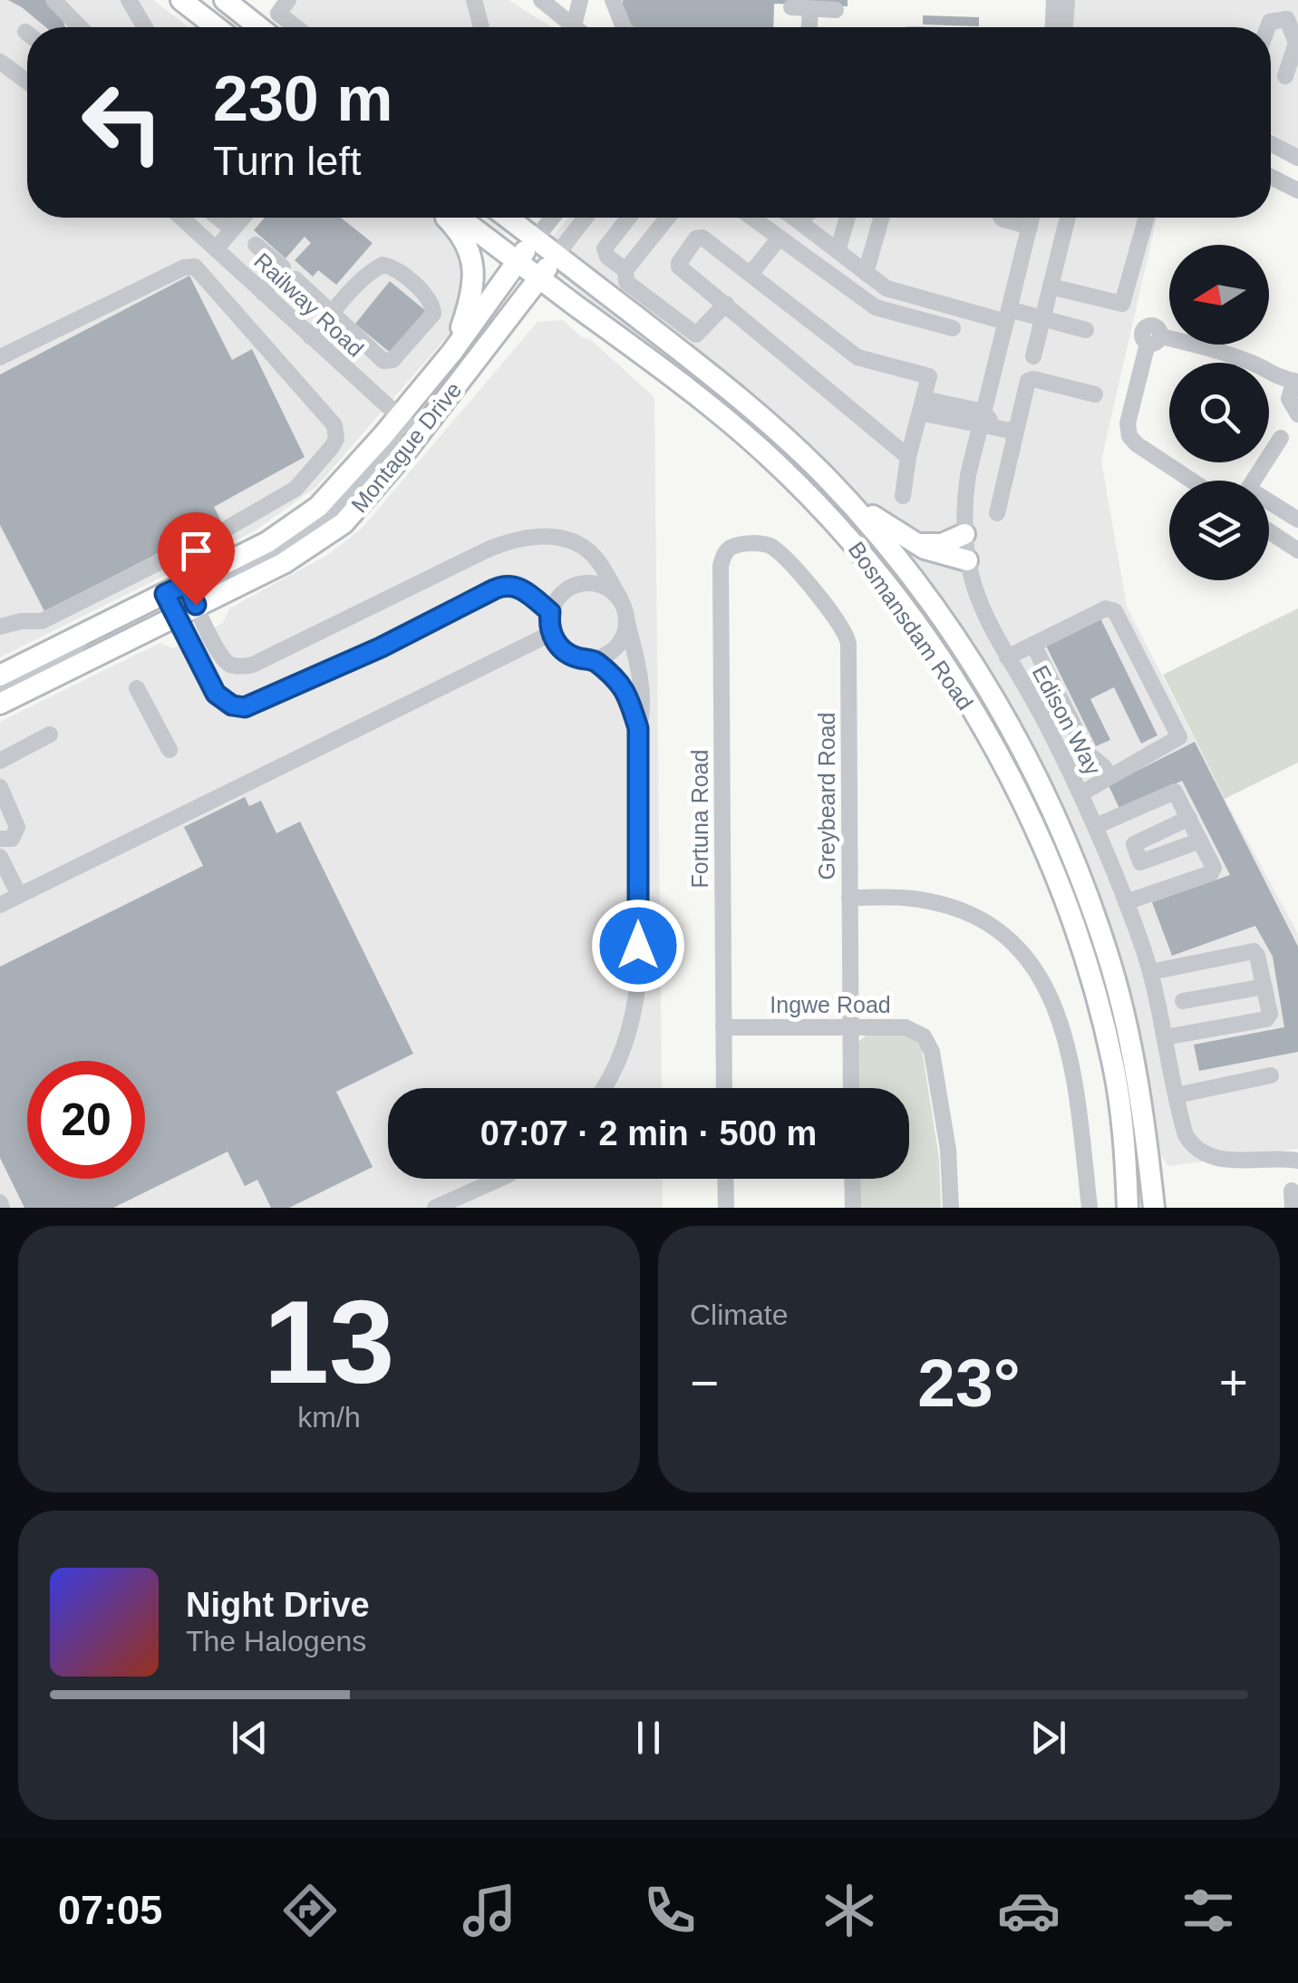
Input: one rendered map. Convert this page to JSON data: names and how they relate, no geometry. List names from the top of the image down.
{
  "streets": {
    "main road": ["Montague Drive", "Bosmansdam Road"],
    "street": [
      "Railway Road",
      "Edison Way",
      "Greybeard Road",
      "Fortuna Road",
      "Ingwe Road"
    ]
  },
  "crossings": [
    ["Railway Road", "Montague Drive"],
    ["Montague Drive", "Bosmansdam Road"],
    ["Greybeard Road", "Fortuna Road"],
    ["Greybeard Road", "Ingwe Road"],
    ["Fortuna Road", "Ingwe Road"]
  ],
  "north": "left",
  "page": {
    "turn": ["230 m", "Turn left"],
    "limit": "20",
    "trip": "07:07 · 2 min · 500 m",
    "tile": [
      ["13", "km/h"],
      "Climate"
    ],
    "heat": ["−", "23°", "+"],
    "song": ["Night Drive", "The Halogens"],
    "tabs": "07:05"
  }
}
